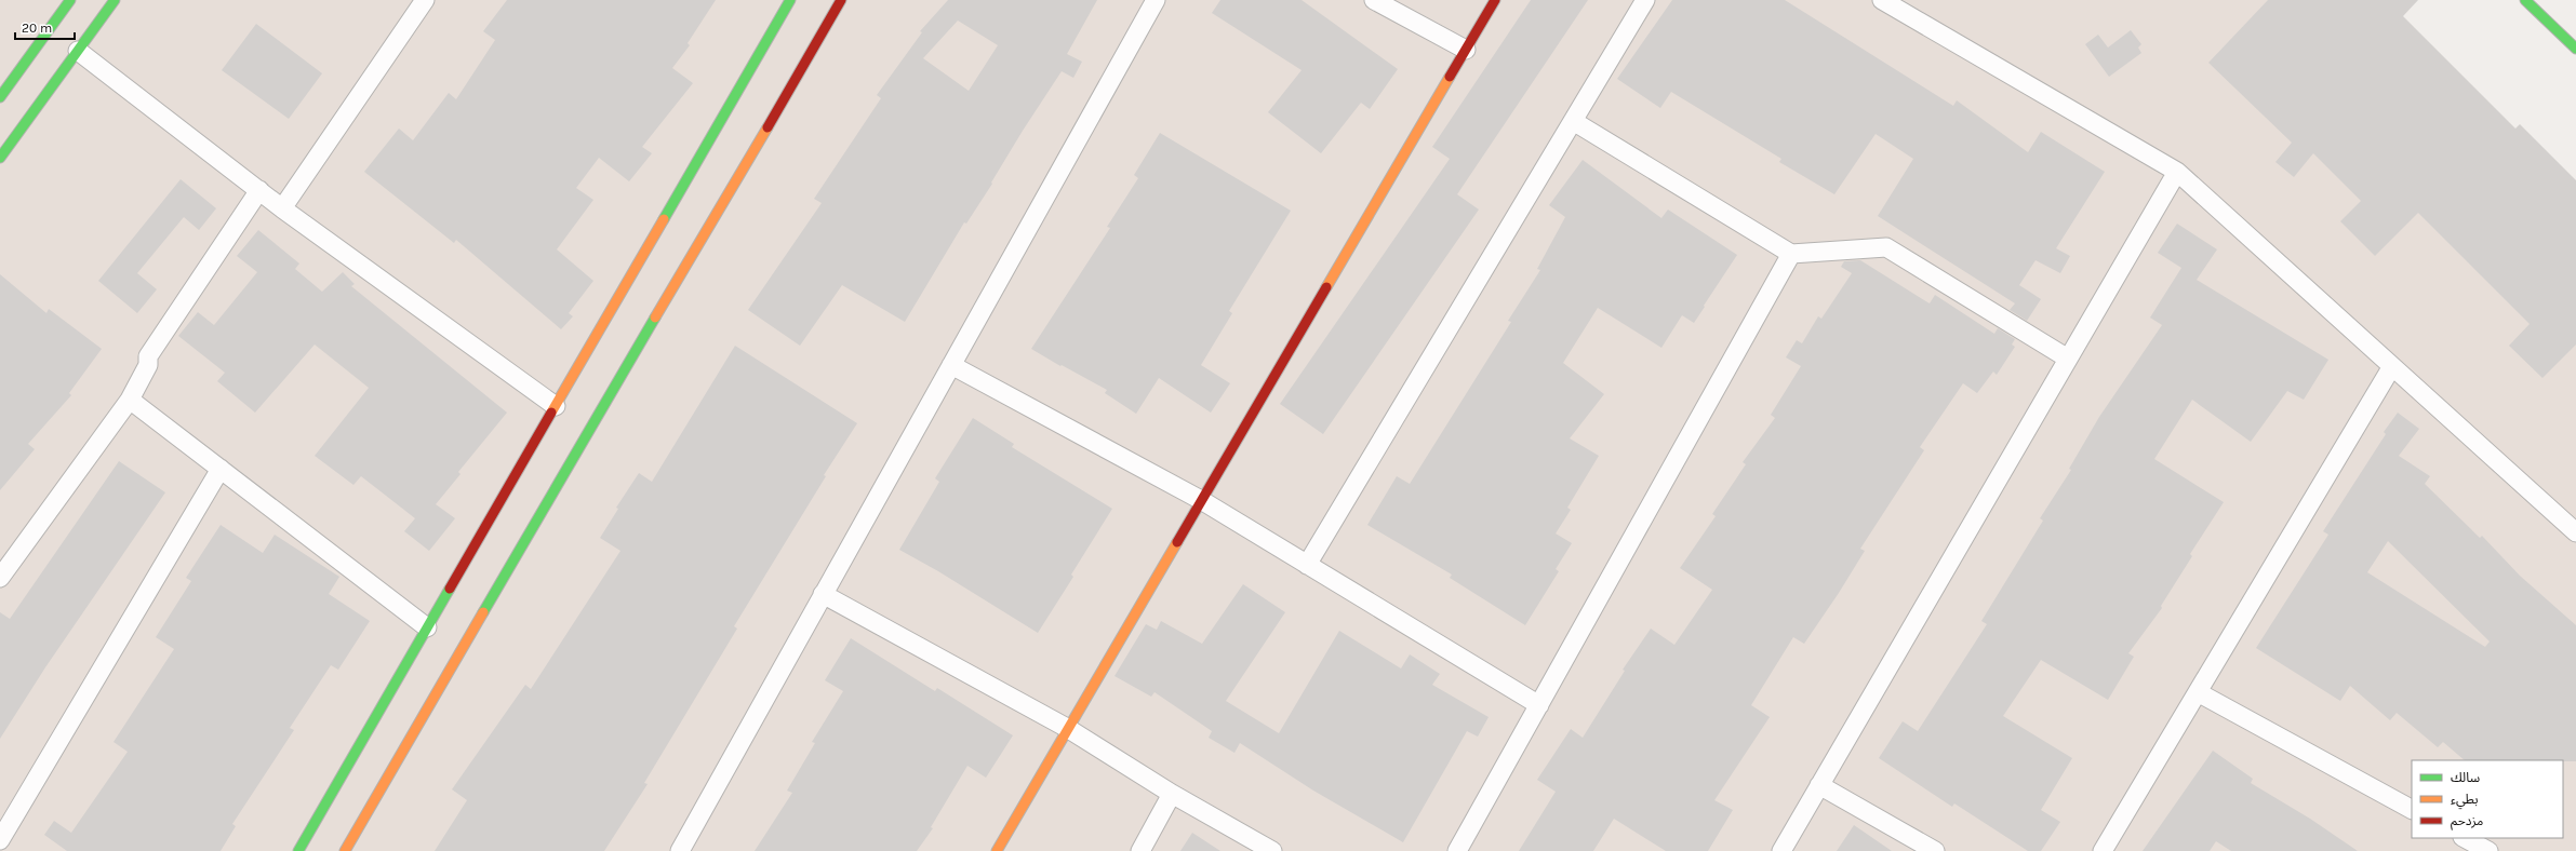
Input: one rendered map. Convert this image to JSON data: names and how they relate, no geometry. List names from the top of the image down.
{
  "legend": ["سالك", "بطيء", "مزدحم"],
  "scale_bar": "20 m"
}
